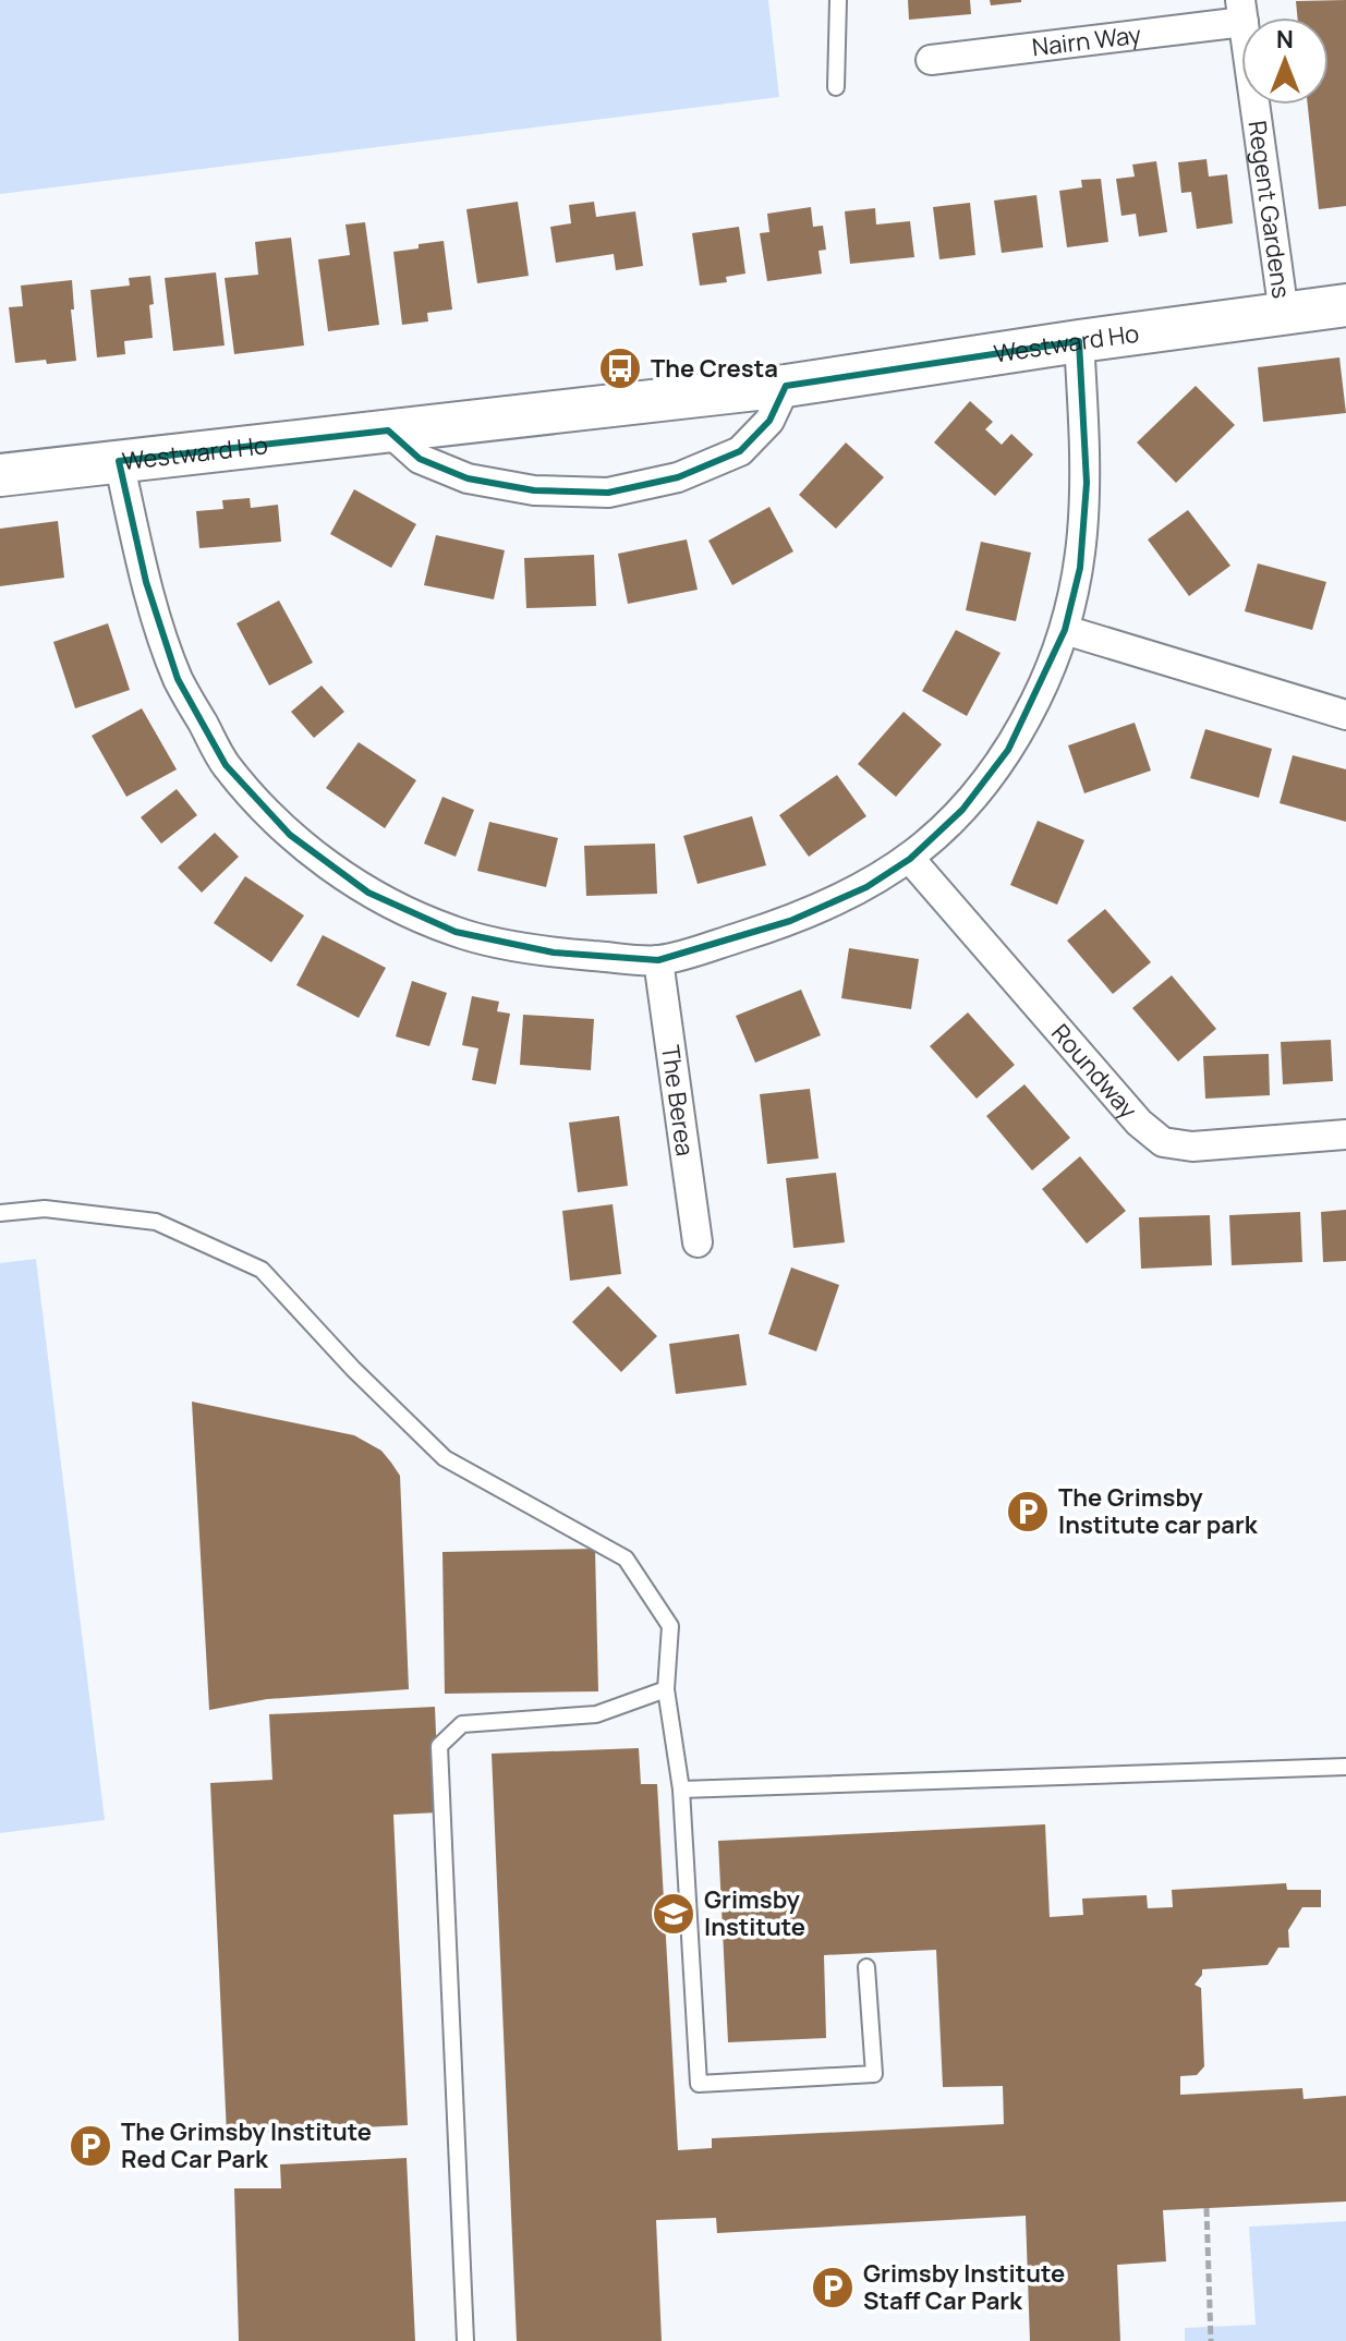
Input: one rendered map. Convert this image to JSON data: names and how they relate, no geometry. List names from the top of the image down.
{
  "streets": {
    "street": [
      "Nairn Way",
      "Regent Gardens",
      "Westward Ho",
      "Roundway",
      "The Berea"
    ]
  },
  "crossings": [
    ["Nairn Way", "Regent Gardens"],
    ["Regent Gardens", "Westward Ho"]
  ],
  "places": {
    "bus stop": ["The Cresta"],
    "parking": ["The Grimsby Institute car park", "The Grimsby Institute Red Car Park", "Grimsby Institute Staff Car Park"],
    "school or university": ["Grimsby Institute"]
  },
  "north": "top"
}
